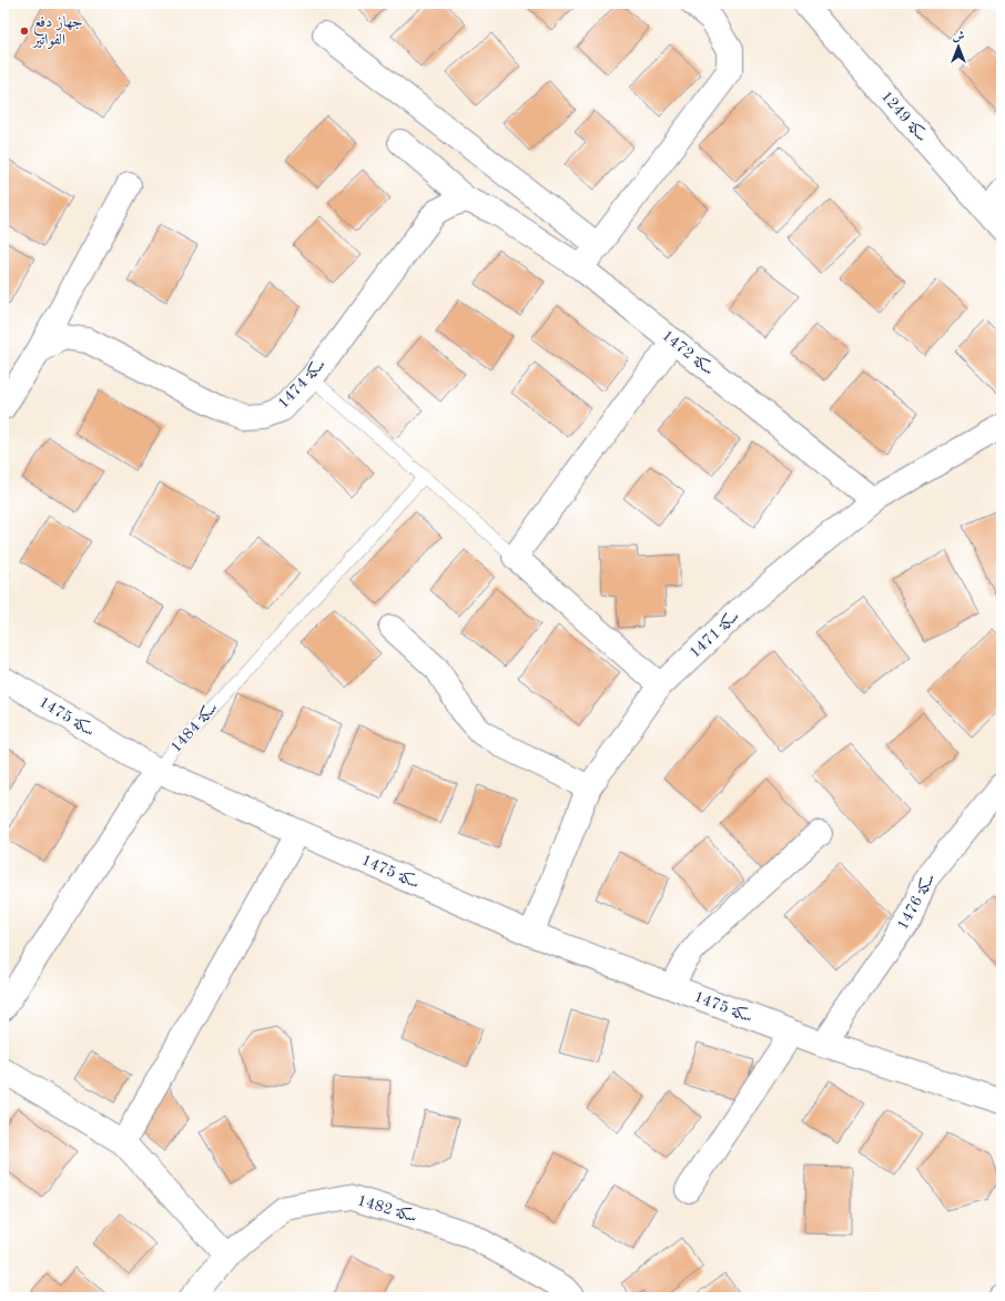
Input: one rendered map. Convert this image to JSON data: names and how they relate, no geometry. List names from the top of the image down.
{
  "streets": {
    "street": [
      "سكة 1249",
      "سكة 1472",
      "سكة 1474",
      "سكة 1471",
      "سكة 1475",
      "سكة 1484",
      "سكة 1476",
      "سكة 1482"
    ]
  },
  "crossings": [
    ["سكة 1472", "سكة 1474"],
    ["سكة 1472", "سكة 1471"],
    ["سكة 1471", "سكة 1475"],
    ["سكة 1475", "سكة 1484"],
    ["سكة 1475", "سكة 1476"]
  ],
  "places": ["جهاز دفع الفواتير"],
  "north": "top"
}
